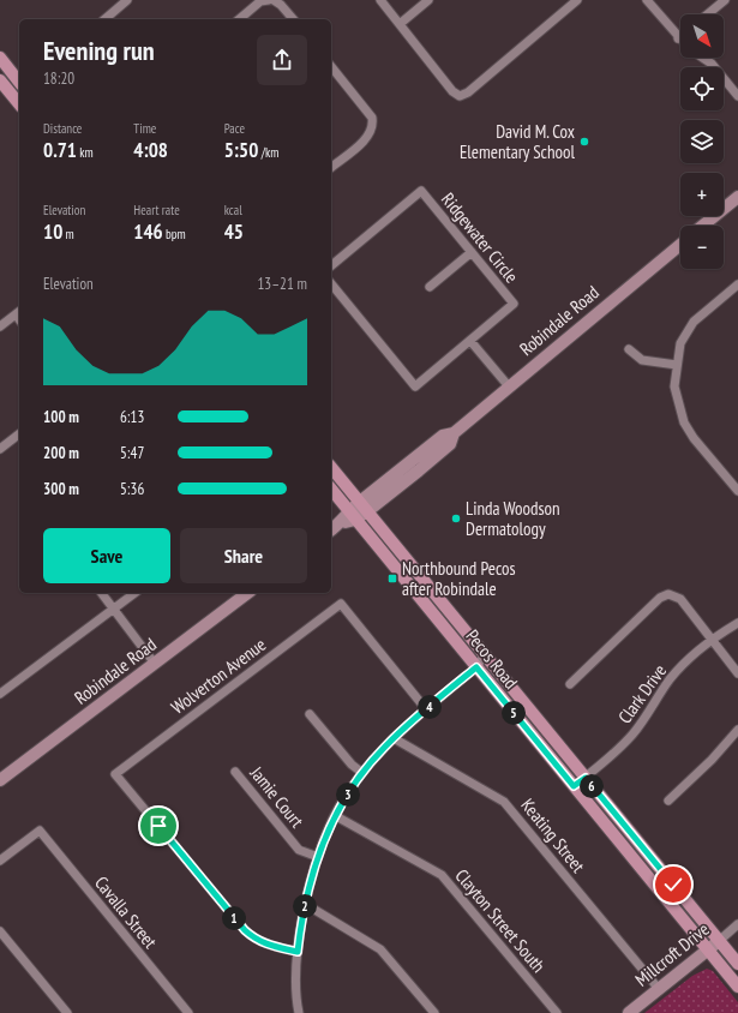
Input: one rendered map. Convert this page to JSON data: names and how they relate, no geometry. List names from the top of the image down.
{
  "streets": {
    "main road": ["Pecos Road"],
    "street": [
      "Ridgewater Circle",
      "Robindale Road",
      "Wolverton Avenue",
      "Clark Drive",
      "Jamie Court",
      "Keating Street",
      "Cavalla Street",
      "Clayton Street South",
      "Millcroft Drive"
    ]
  },
  "crossings": [
    ["Robindale Road", "Pecos Road"],
    ["Pecos Road", "Clark Drive"],
    ["Pecos Road", "Millcroft Drive"],
    ["Keating Street", "Millcroft Drive"]
  ],
  "places": {
    "other": ["David M. Cox Elementary School", "Linda Woodson Dermatology"],
    "transit": ["Northbound Pecos after Robindale"]
  },
  "north": "bottom right",
  "page": {
    "map_buttons": ["+", "−"],
    "heading": ["Evening run", "18:20"],
    "stats": [
      ["Distance", "0.71 km"],
      ["Time", "4:08"],
      ["Pace", "5:50 /km"],
      ["Elevation", "10 m"],
      ["Heart rate", "146 bpm"],
      ["kcal", "45"]
    ],
    "chart": ["Elevation", "13–21 m"],
    "list": [
      {
        "name": "100 m",
        "note": "6:13"
      },
      {
        "name": "200 m",
        "note": "5:47"
      },
      {
        "name": "300 m",
        "note": "5:36"
      }
    ],
    "buttons": ["Save", "Share"],
    "pins": [
      "4",
      "5",
      "6",
      "3",
      "2",
      "1"
    ]
  }
}
